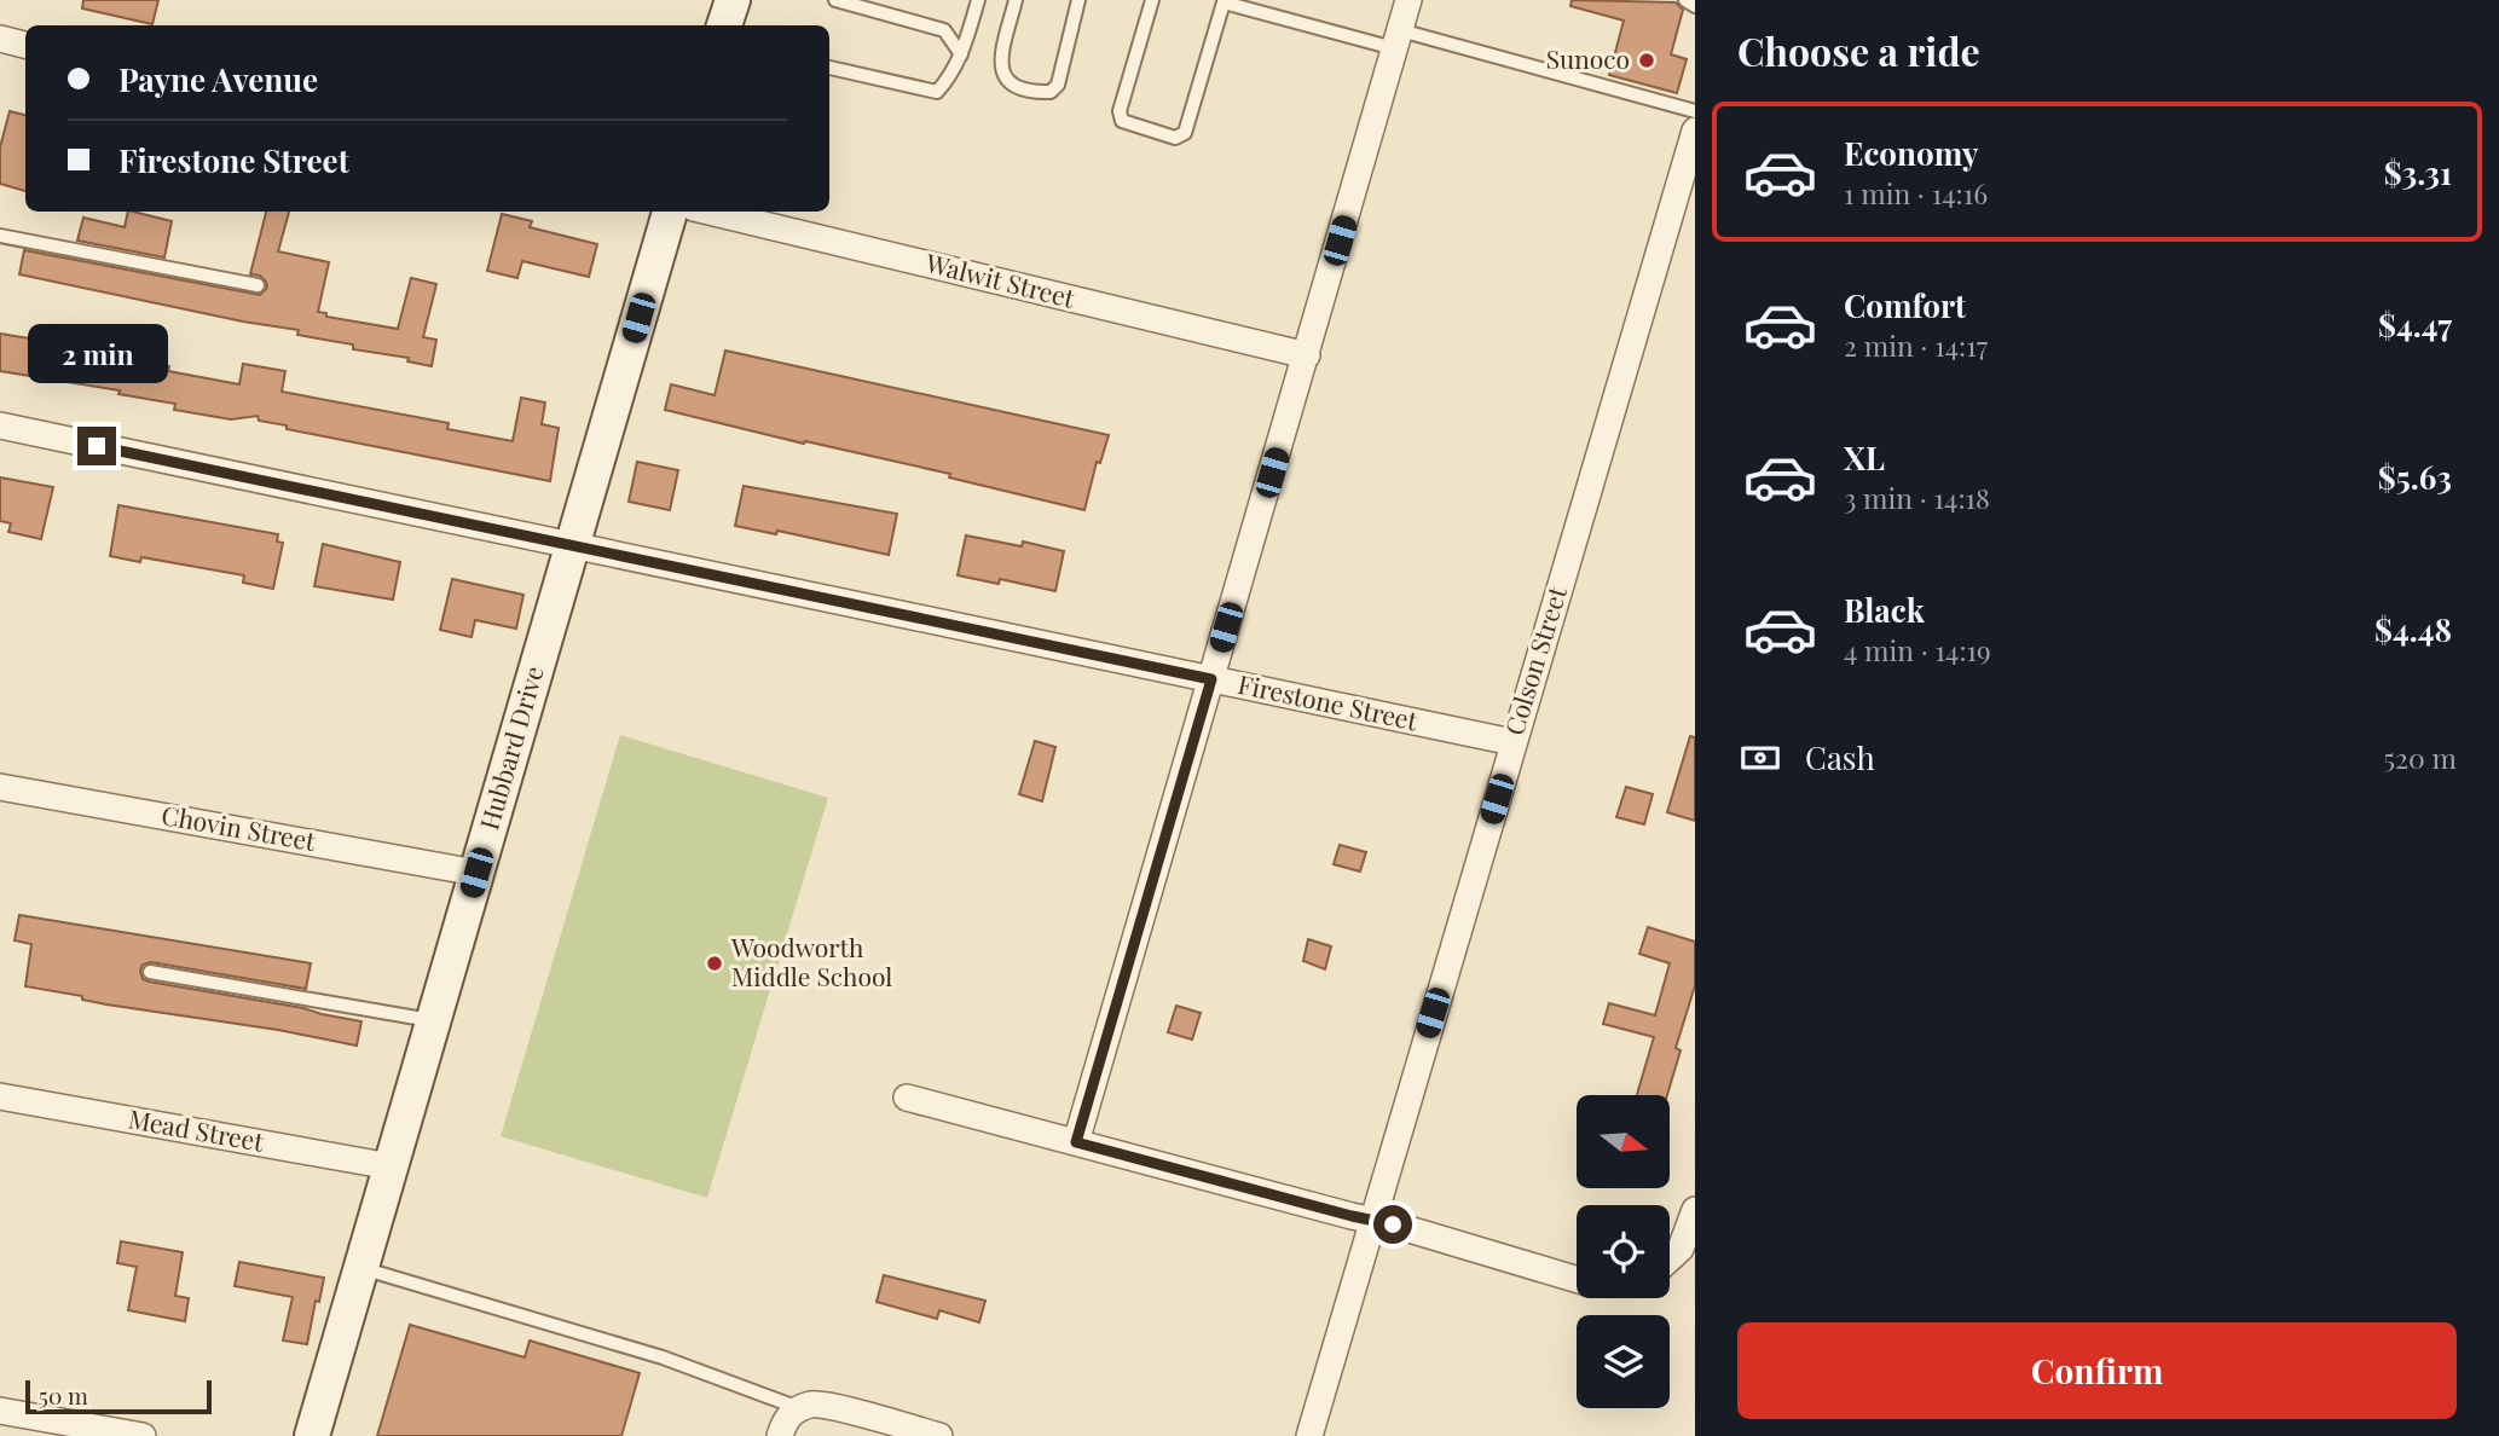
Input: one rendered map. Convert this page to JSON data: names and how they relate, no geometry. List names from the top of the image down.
{
  "streets": {
    "street": [
      "Walwit Street",
      "Colson Street",
      "Firestone Street",
      "Hubbard Drive",
      "Chovin Street",
      "Mead Street"
    ]
  },
  "crossings": [
    ["Colson Street", "Firestone Street"],
    ["Firestone Street", "Hubbard Drive"],
    ["Hubbard Drive", "Chovin Street"],
    ["Hubbard Drive", "Mead Street"]
  ],
  "places": ["Sunoco", "Woodworth Middle School"],
  "scale_bar": "50 m",
  "north": "right",
  "page": {
    "heading": "Choose a ride",
    "banner": ["Payne Avenue", "Firestone Street"],
    "list": [
      {
        "name": "Economy",
        "note": "1 min · 14:16",
        "value": "$3.31"
      },
      {
        "name": "Comfort",
        "note": "2 min · 14:17",
        "value": "$4.47"
      },
      {
        "name": "XL",
        "note": "3 min · 14:18",
        "value": "$5.63"
      },
      {
        "name": "Black",
        "note": "4 min · 14:19",
        "value": "$4.48"
      }
    ],
    "bubble": "2 min",
    "pay": ["Cash", "520 m"],
    "buttons": "Confirm",
    "scale": "50 m"
  }
}
